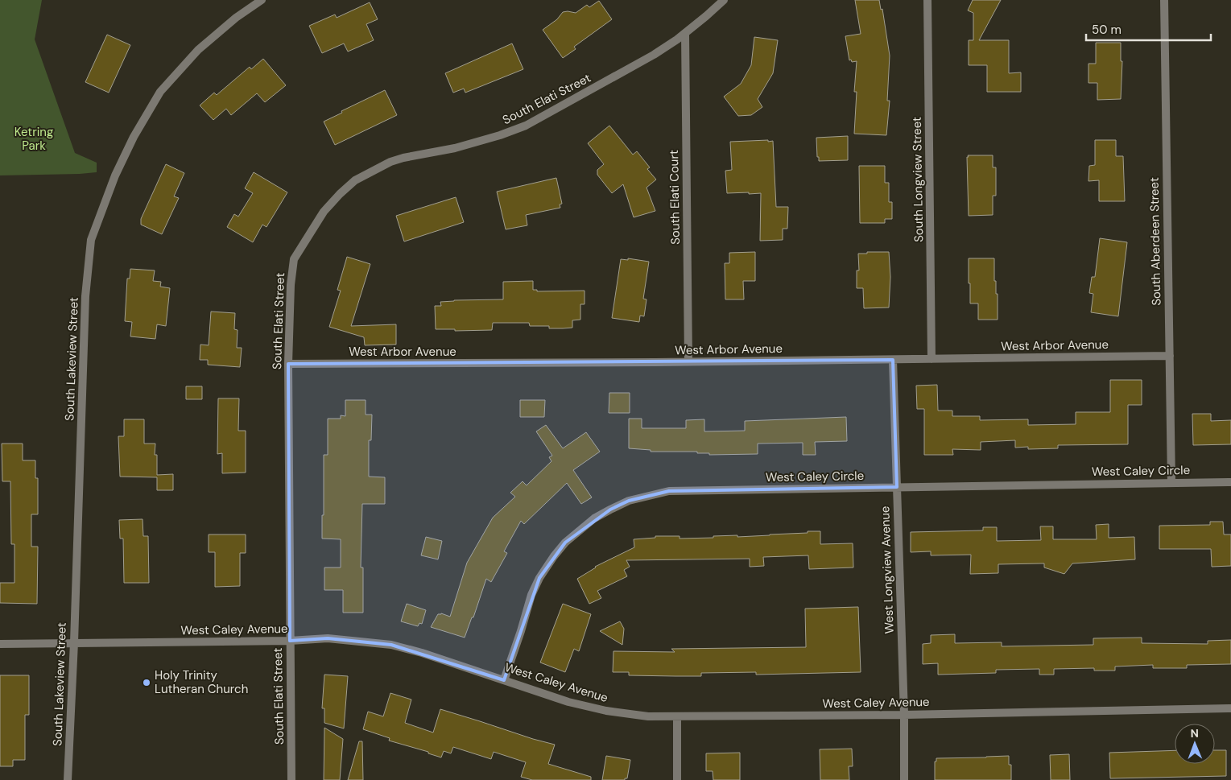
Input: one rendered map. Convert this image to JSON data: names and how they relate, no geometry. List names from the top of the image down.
{
  "streets": {
    "street": [
      "South Elati Street",
      "South Longview Street",
      "South Elati Court",
      "South Aberdeen Street",
      "West Arbor Avenue",
      "South Lakeview Street",
      "West Caley Circle",
      "West Longview Avenue",
      "West Caley Avenue"
    ]
  },
  "crossings": [
    ["South Elati Street", "South Elati Court"],
    ["South Elati Street", "West Arbor Avenue"],
    ["South Elati Street", "West Caley Avenue"],
    ["South Longview Street", "West Arbor Avenue"],
    ["South Elati Court", "West Arbor Avenue"],
    ["South Aberdeen Street", "West Arbor Avenue"],
    ["South Aberdeen Street", "West Caley Circle"],
    ["West Arbor Avenue", "West Longview Avenue"],
    ["South Lakeview Street", "West Caley Avenue"],
    ["West Caley Circle", "West Longview Avenue"],
    ["West Caley Circle", "West Caley Avenue"],
    ["West Longview Avenue", "West Caley Avenue"]
  ],
  "parks": ["Ketring Park"],
  "places": ["Holy Trinity Lutheran Church"],
  "scale_bar": "50 m",
  "north": "top"
}
